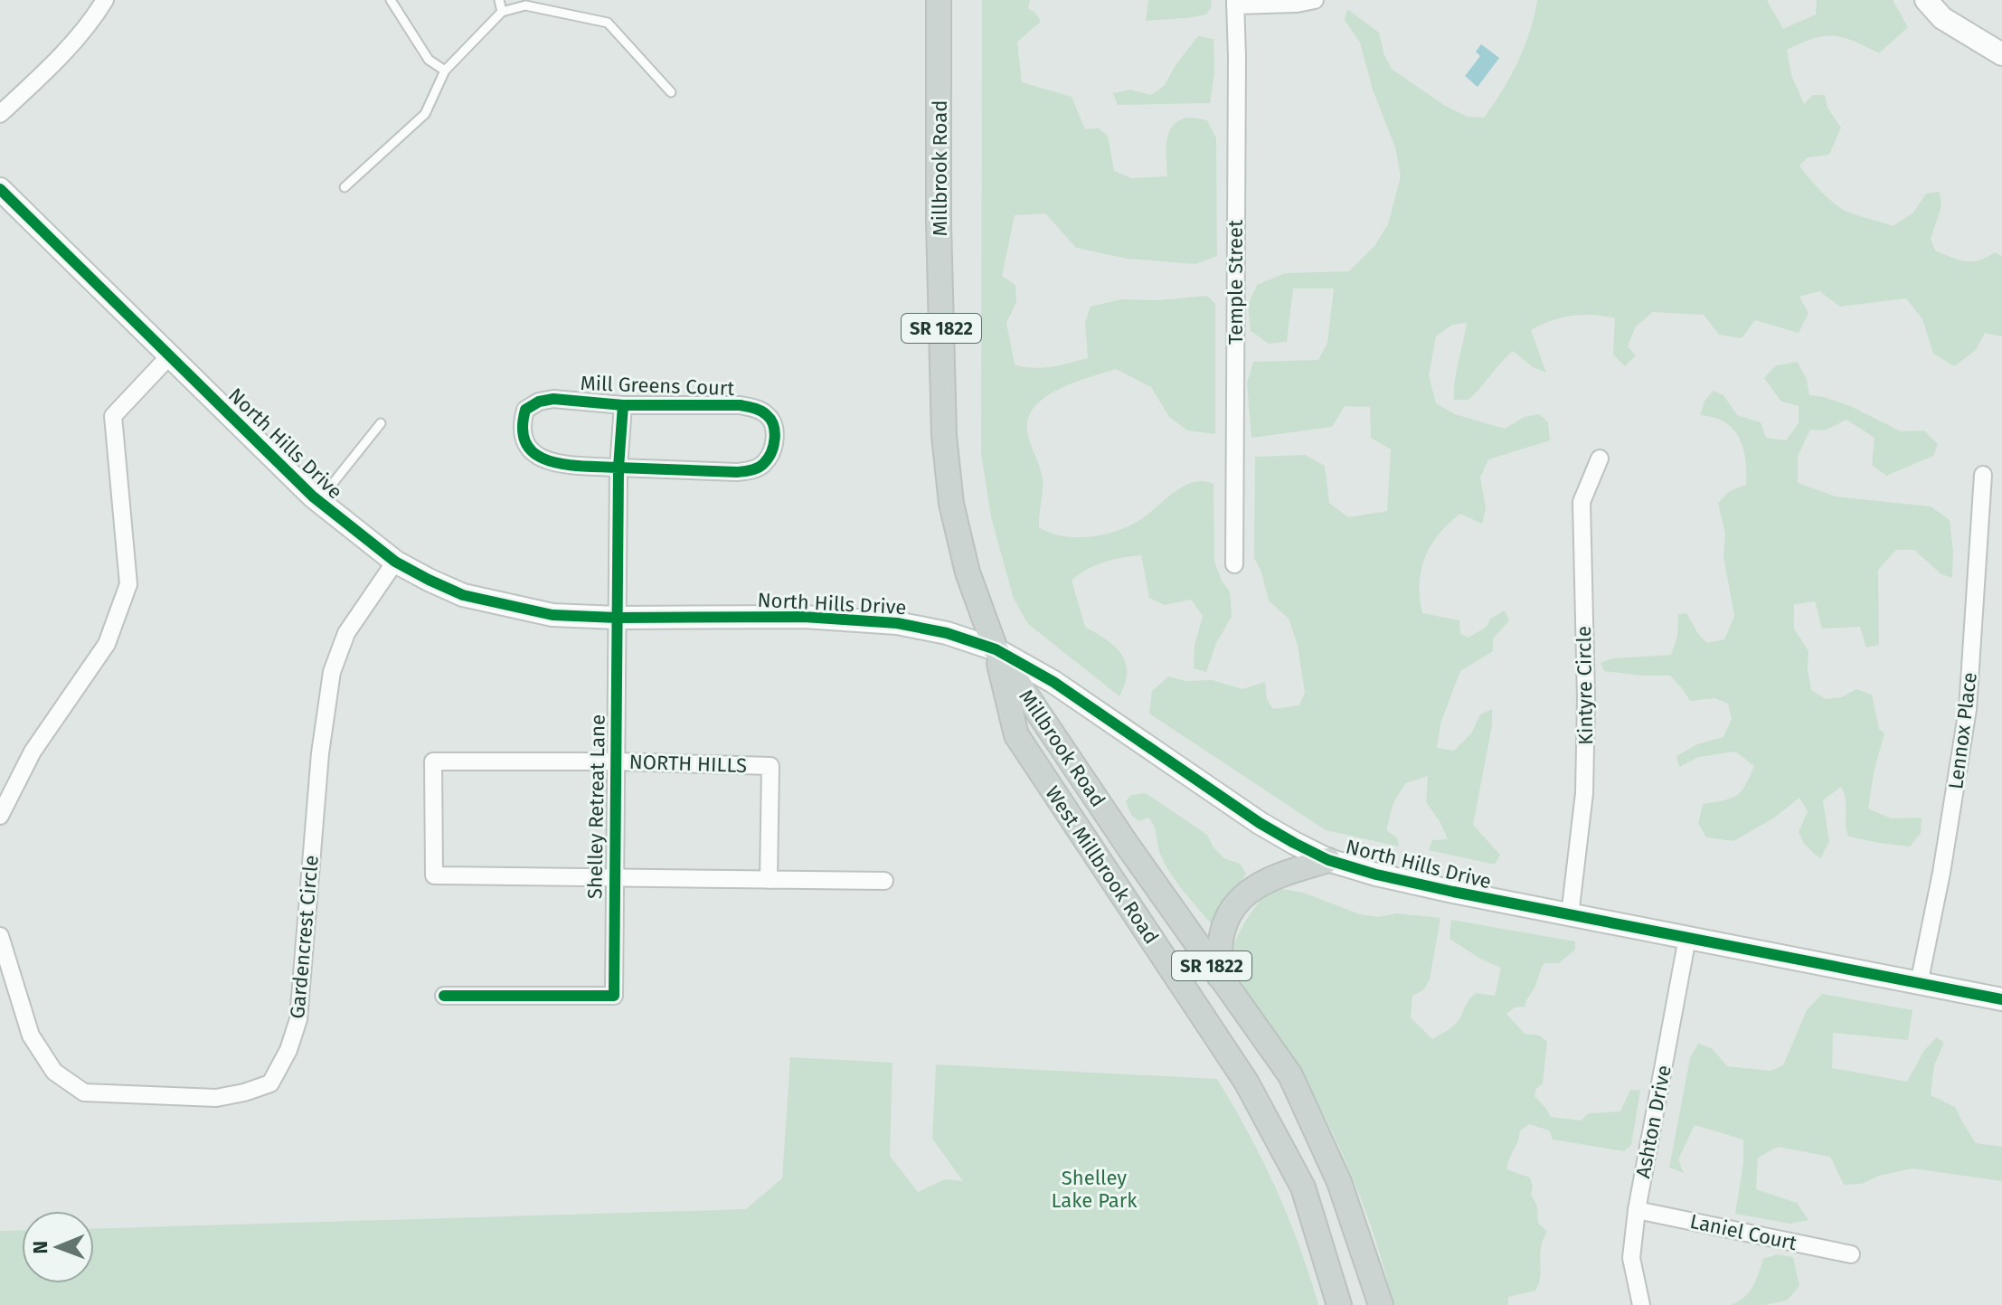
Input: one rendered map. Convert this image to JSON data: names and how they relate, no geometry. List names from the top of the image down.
{
  "streets": {
    "main road": [
      "Millbrook Road",
      "SR 1822",
      "North Hills Drive",
      "West Millbrook Road"
    ],
    "street": [
      "Temple Street",
      "Mill Greens Court",
      "Kintyre Circle",
      "Lennox Place",
      "NORTH HILLS",
      "Shelley Retreat Lane",
      "Gardencrest Circle",
      "Ashton Drive",
      "Laniel Court"
    ]
  },
  "crossings": [
    ["Millbrook Road", "North Hills Drive"],
    ["Millbrook Road", "West Millbrook Road"],
    ["North Hills Drive", "Kintyre Circle"],
    ["North Hills Drive", "Lennox Place"],
    ["North Hills Drive", "Shelley Retreat Lane"],
    ["North Hills Drive", "West Millbrook Road"],
    ["North Hills Drive", "Gardencrest Circle"],
    ["North Hills Drive", "Ashton Drive"],
    ["NORTH HILLS", "Shelley Retreat Lane"],
    ["Ashton Drive", "Laniel Court"]
  ],
  "parks": ["Shelley Lake Park"],
  "north": "left"
}
